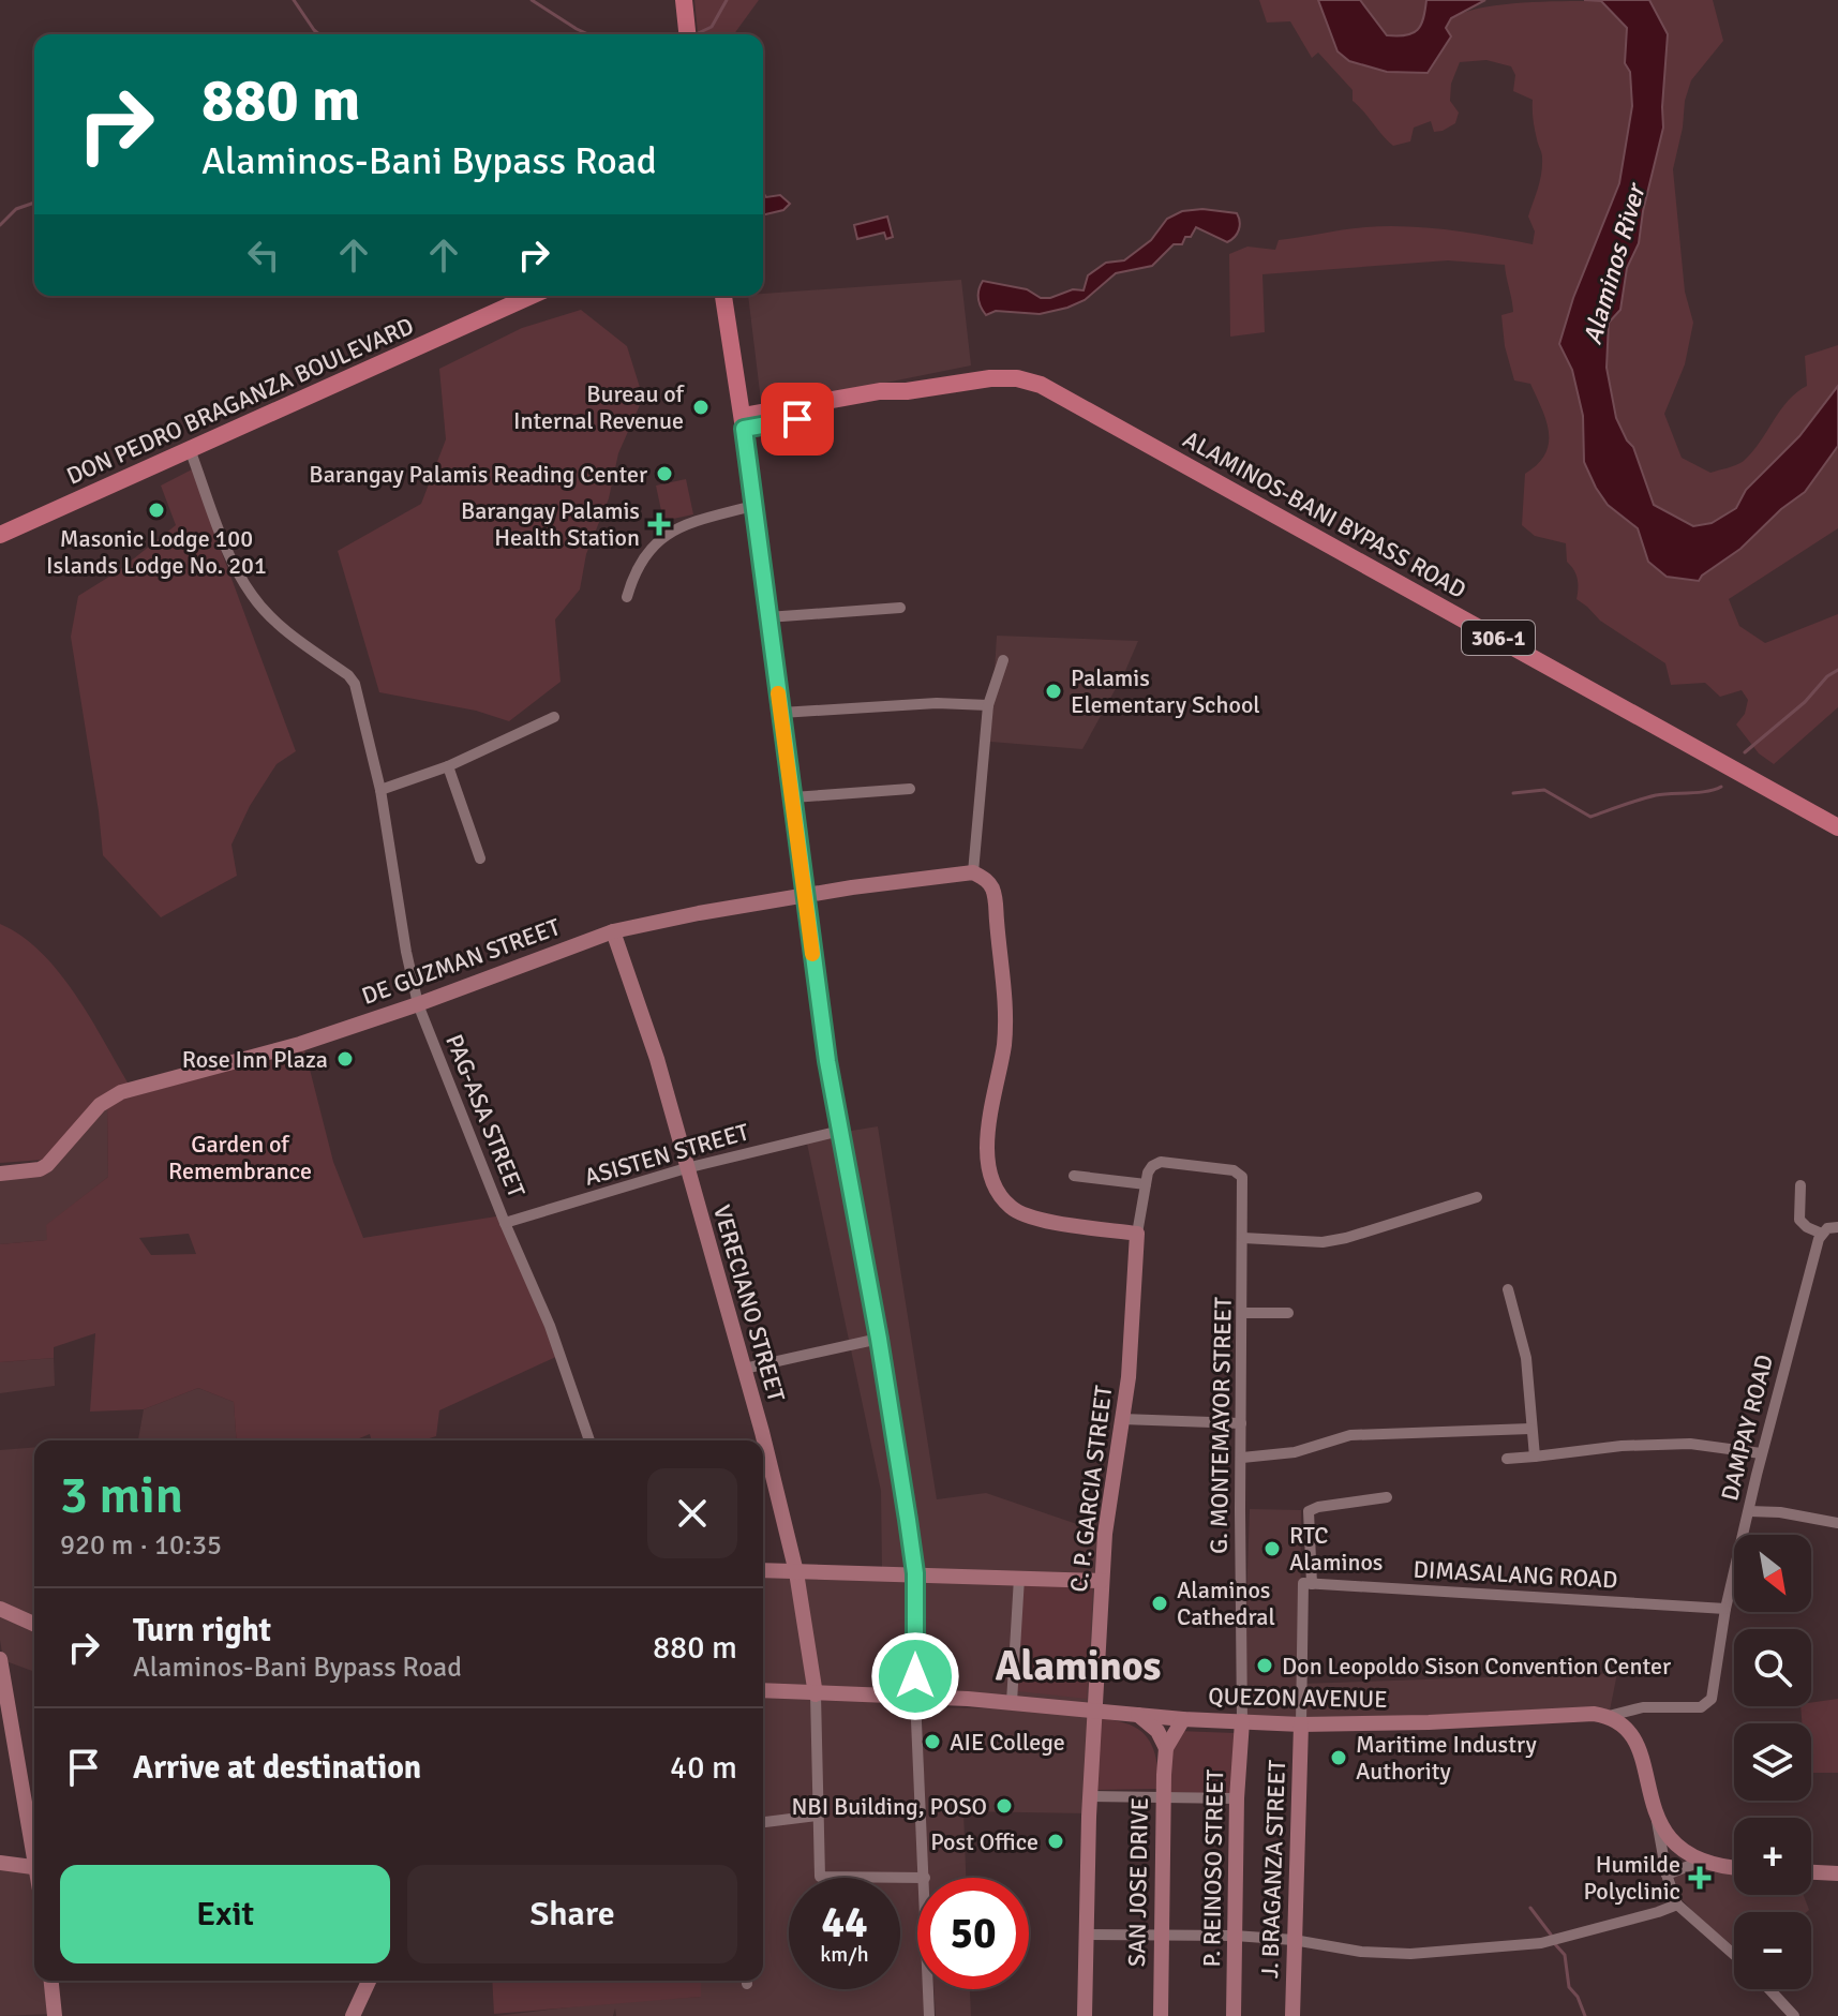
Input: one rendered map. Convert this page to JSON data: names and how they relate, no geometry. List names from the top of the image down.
{
  "streets": {
    "main road": ["DON PEDRO BRAGANZA BOULEVARD", "ALAMINOS-BANI BYPASS ROAD", "306-1"],
    "street": [
      "DE GUZMAN STREET",
      "PAG-ASA STREET",
      "ASISTEN STREET",
      "VERECIANO STREET",
      "G. MONTEMAYOR STREET",
      "DAMPAY ROAD",
      "C. P. GARCIA STREET",
      "DIMASALANG ROAD",
      "QUEZON AVENUE",
      "P. REINOSO STREET",
      "J. BRAGANZA STREET",
      "SAN JOSE DRIVE"
    ]
  },
  "crossings": [
    ["DON PEDRO BRAGANZA BOULEVARD", "PAG-ASA STREET"],
    ["DE GUZMAN STREET", "PAG-ASA STREET"],
    ["DE GUZMAN STREET", "VERECIANO STREET"],
    ["PAG-ASA STREET", "ASISTEN STREET"],
    ["ASISTEN STREET", "VERECIANO STREET"],
    ["VERECIANO STREET", "QUEZON AVENUE"],
    ["G. MONTEMAYOR STREET", "C. P. GARCIA STREET"],
    ["G. MONTEMAYOR STREET", "QUEZON AVENUE"],
    ["G. MONTEMAYOR STREET", "P. REINOSO STREET"],
    ["DAMPAY ROAD", "DIMASALANG ROAD"],
    ["DAMPAY ROAD", "QUEZON AVENUE"],
    ["C. P. GARCIA STREET", "QUEZON AVENUE"],
    ["QUEZON AVENUE", "P. REINOSO STREET"],
    ["QUEZON AVENUE", "J. BRAGANZA STREET"],
    ["QUEZON AVENUE", "SAN JOSE DRIVE"]
  ],
  "districts": ["Alaminos"],
  "water": ["Alaminos River"],
  "parks": ["Garden of Remembrance"],
  "places": {
    "other": [
      "Bureau of Internal Revenue",
      "Barangay Palamis Reading Center",
      "Masonic Lodge 100 Islands Lodge No. 201",
      "Palamis Elementary School",
      "Rose Inn Plaza",
      "RTC Alaminos",
      "Alaminos Cathedral",
      "Don Leopoldo Sison Convention Center",
      "AIE College",
      "Maritime Industry Authority",
      "NBI Building, POSO",
      "Post Office"
    ],
    "health": ["Barangay Palamis Health Station", "Humilde Polyclinic"]
  },
  "north": "bottom right",
  "page": {
    "turn": ["880 m", "Alaminos-Bani Bypass Road"],
    "heading": ["3 min", "920 m · 10:35"],
    "map_buttons": ["+", "−"],
    "list": [
      {
        "name": "Turn right",
        "note": "Alaminos-Bani Bypass Road",
        "value": "880 m"
      },
      {
        "name": "Arrive at destination",
        "value": "40 m"
      }
    ],
    "buttons": ["Exit", "Share"],
    "speed": "44 km/h",
    "limit": "50"
  }
}
